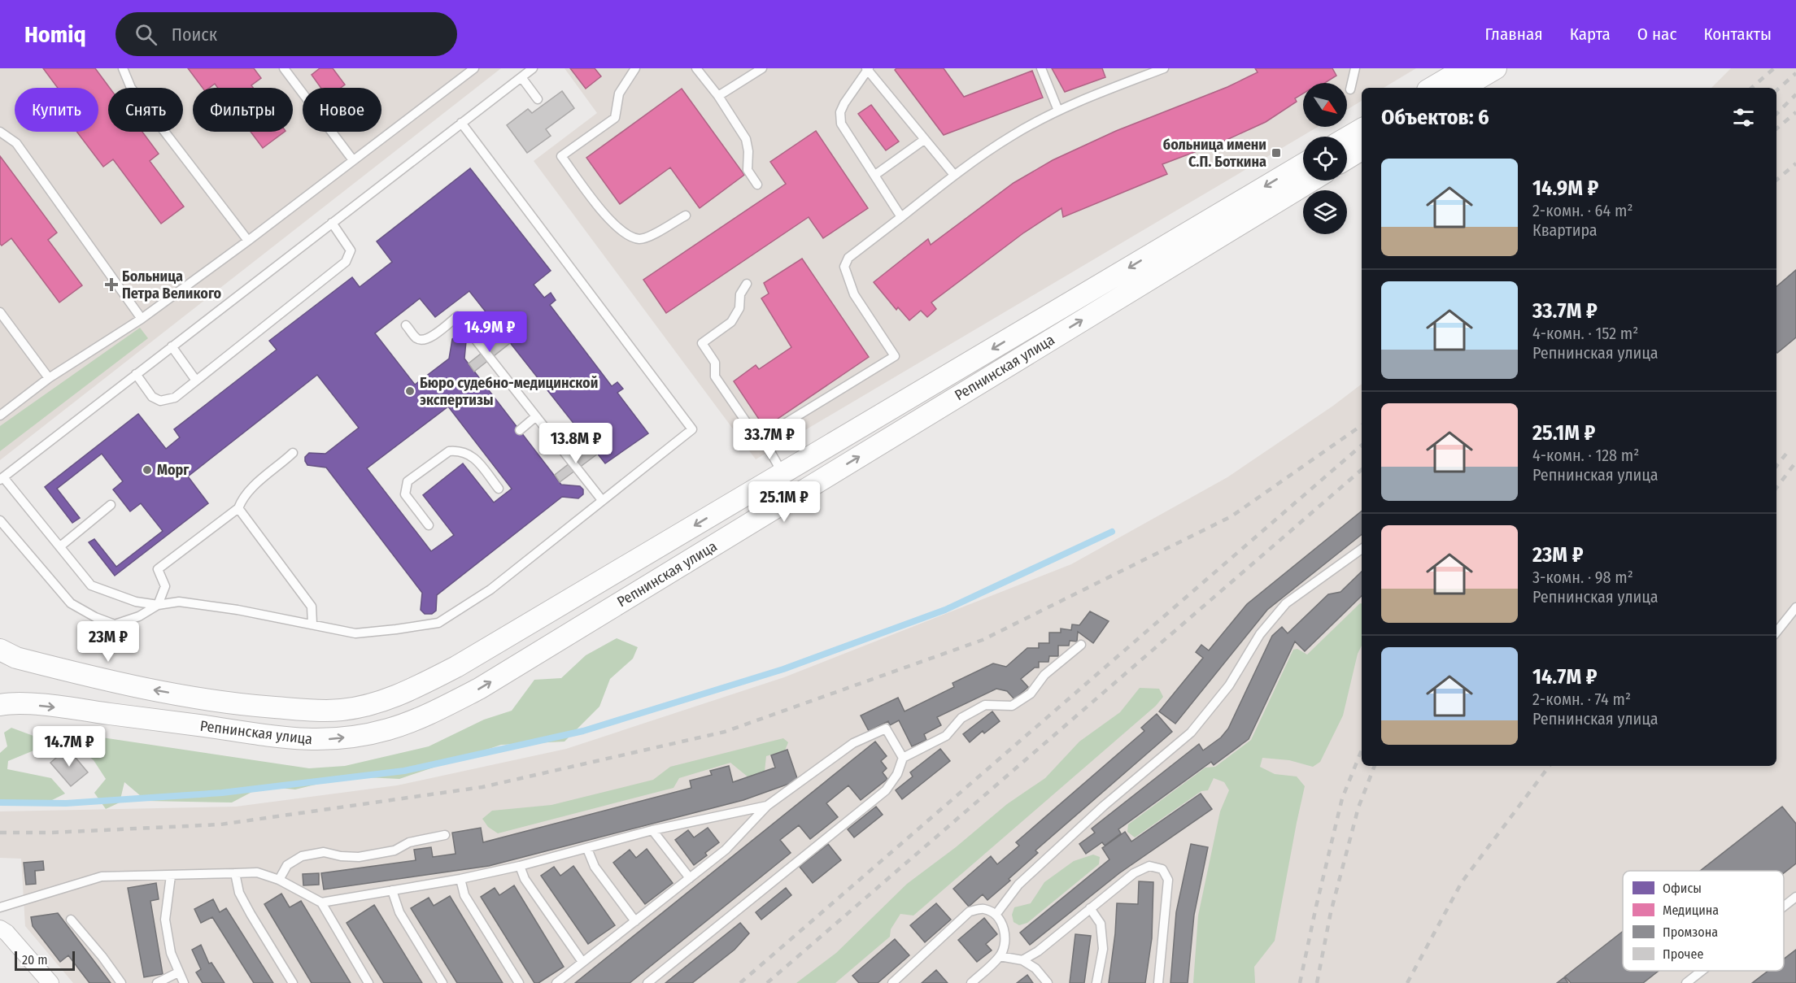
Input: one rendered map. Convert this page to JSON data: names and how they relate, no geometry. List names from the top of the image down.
{
  "streets": {
    "street": ["Репнинская улица"]
  },
  "places": {
    "transit": ["больница имени С.П. Боткина"],
    "health": ["Больница Петра Великого"],
    "other": ["Бюро судебно-медицинской экспертизы", "Морг"]
  },
  "legend": [
    "Офисы",
    "Медицина",
    "Промзона",
    "Прочее"
  ],
  "scale_bar": "20 m",
  "north": "bottom right",
  "page": {
    "header": "Homiq",
    "search": "Поиск",
    "nav": [
      "Главная",
      "Карта",
      "О нас",
      "Контакты"
    ],
    "chip": [
      "Купить",
      "Снять",
      "Фильтры",
      "Новое"
    ],
    "heading": "Объектов: 6",
    "list": [
      {
        "name": "14.9M ₽",
        "note": "2-комн. · 64 m² · Квартира"
      },
      {
        "name": "33.7M ₽",
        "note": "4-комн. · 152 m² · Репнинская улица"
      },
      {
        "name": "25.1M ₽",
        "note": "4-комн. · 128 m² · Репнинская улица"
      },
      {
        "name": "23M ₽",
        "note": "3-комн. · 98 m² · Репнинская улица"
      },
      {
        "name": "14.7M ₽",
        "note": "2-комн. · 74 m² · Репнинская улица"
      }
    ],
    "price": [
      "14.9M ₽",
      "33.7M ₽",
      "13.8M ₽",
      "25.1M ₽",
      "23M ₽",
      "14.7M ₽"
    ],
    "scale": "20 m"
  }
}
